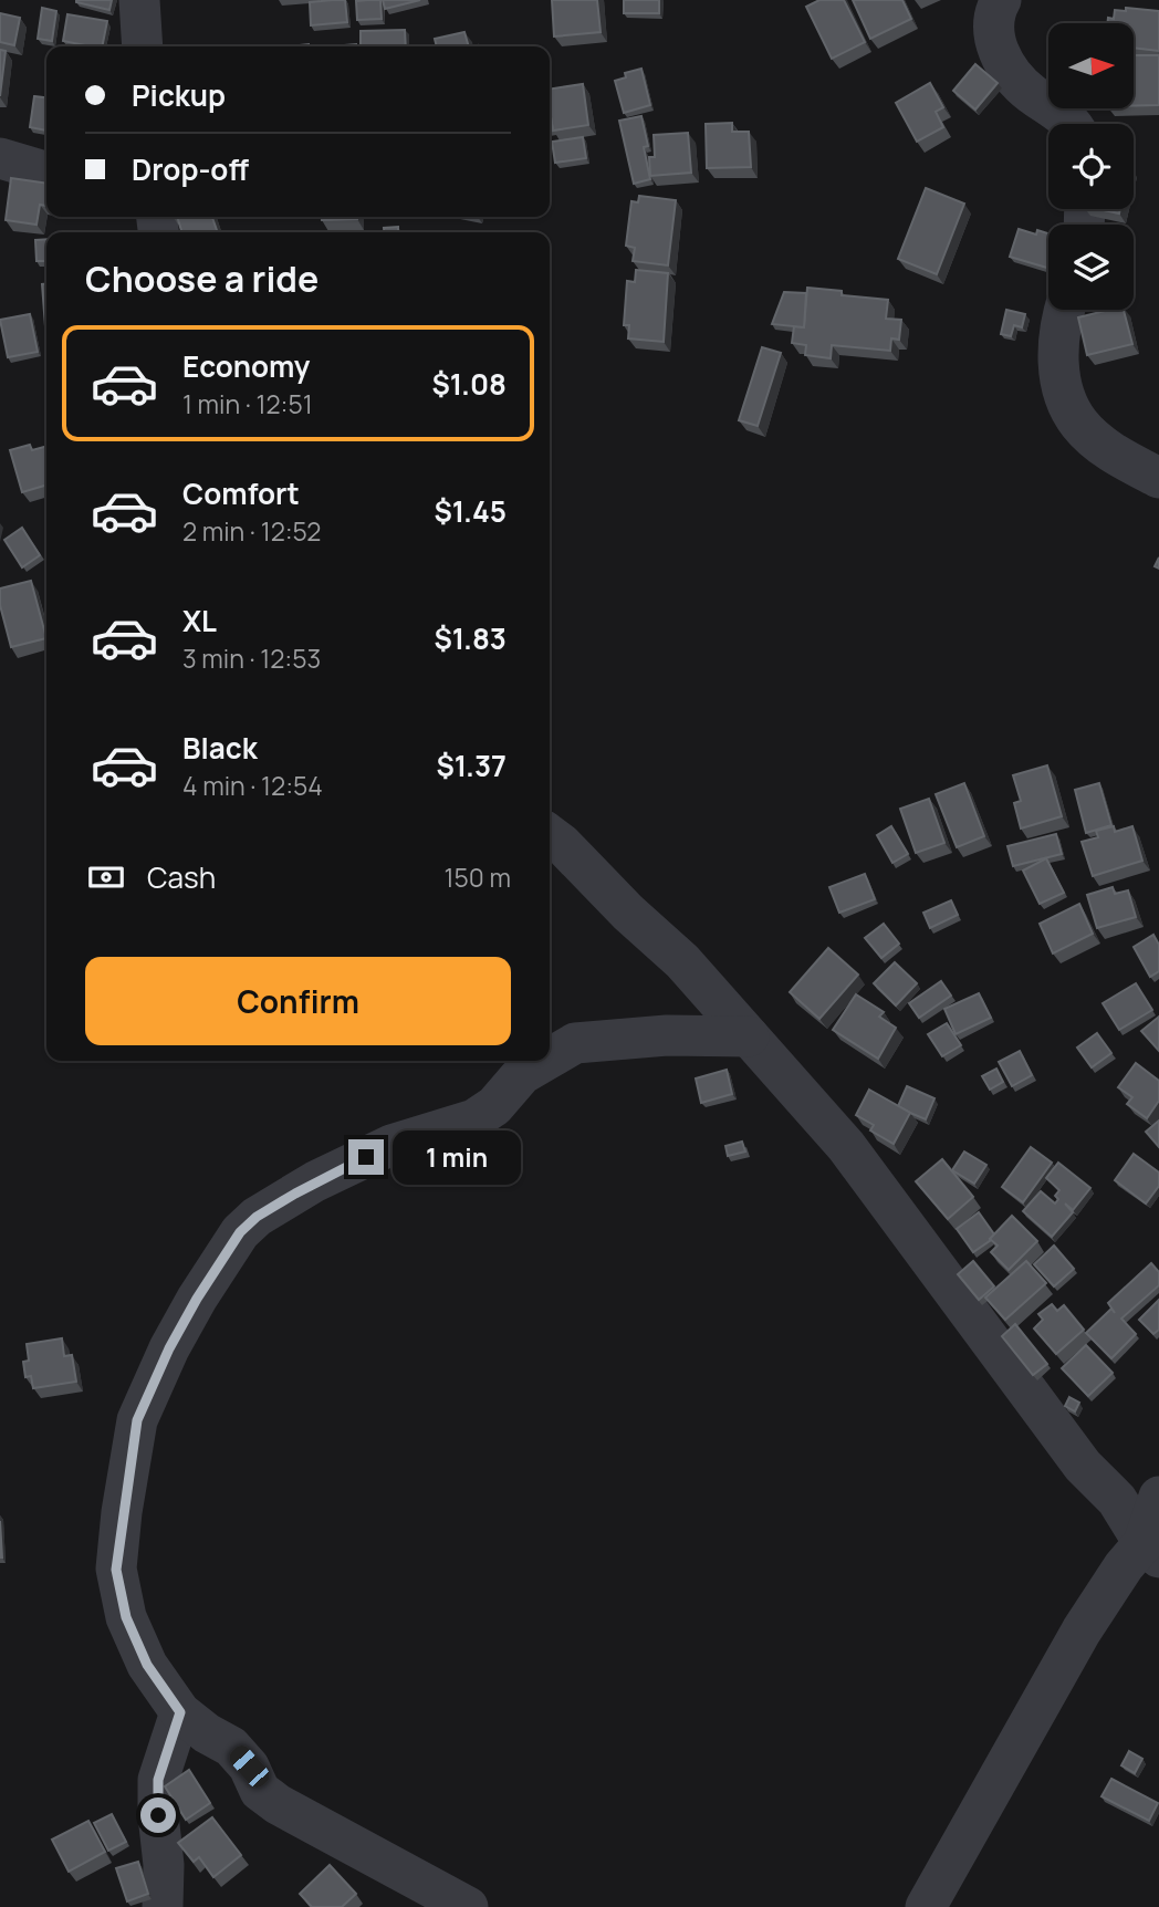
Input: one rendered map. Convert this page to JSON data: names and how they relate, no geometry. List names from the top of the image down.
{
  "north": "right",
  "page": {
    "banner": ["Pickup", "Drop-off"],
    "heading": "Choose a ride",
    "list": [
      {
        "name": "Economy",
        "note": "1 min · 12:51",
        "value": "$1.08"
      },
      {
        "name": "Comfort",
        "note": "2 min · 12:52",
        "value": "$1.45"
      },
      {
        "name": "XL",
        "note": "3 min · 12:53",
        "value": "$1.83"
      },
      {
        "name": "Black",
        "note": "4 min · 12:54",
        "value": "$1.37"
      }
    ],
    "pay": ["Cash", "150 m"],
    "buttons": "Confirm",
    "bubble": "1 min"
  }
}
